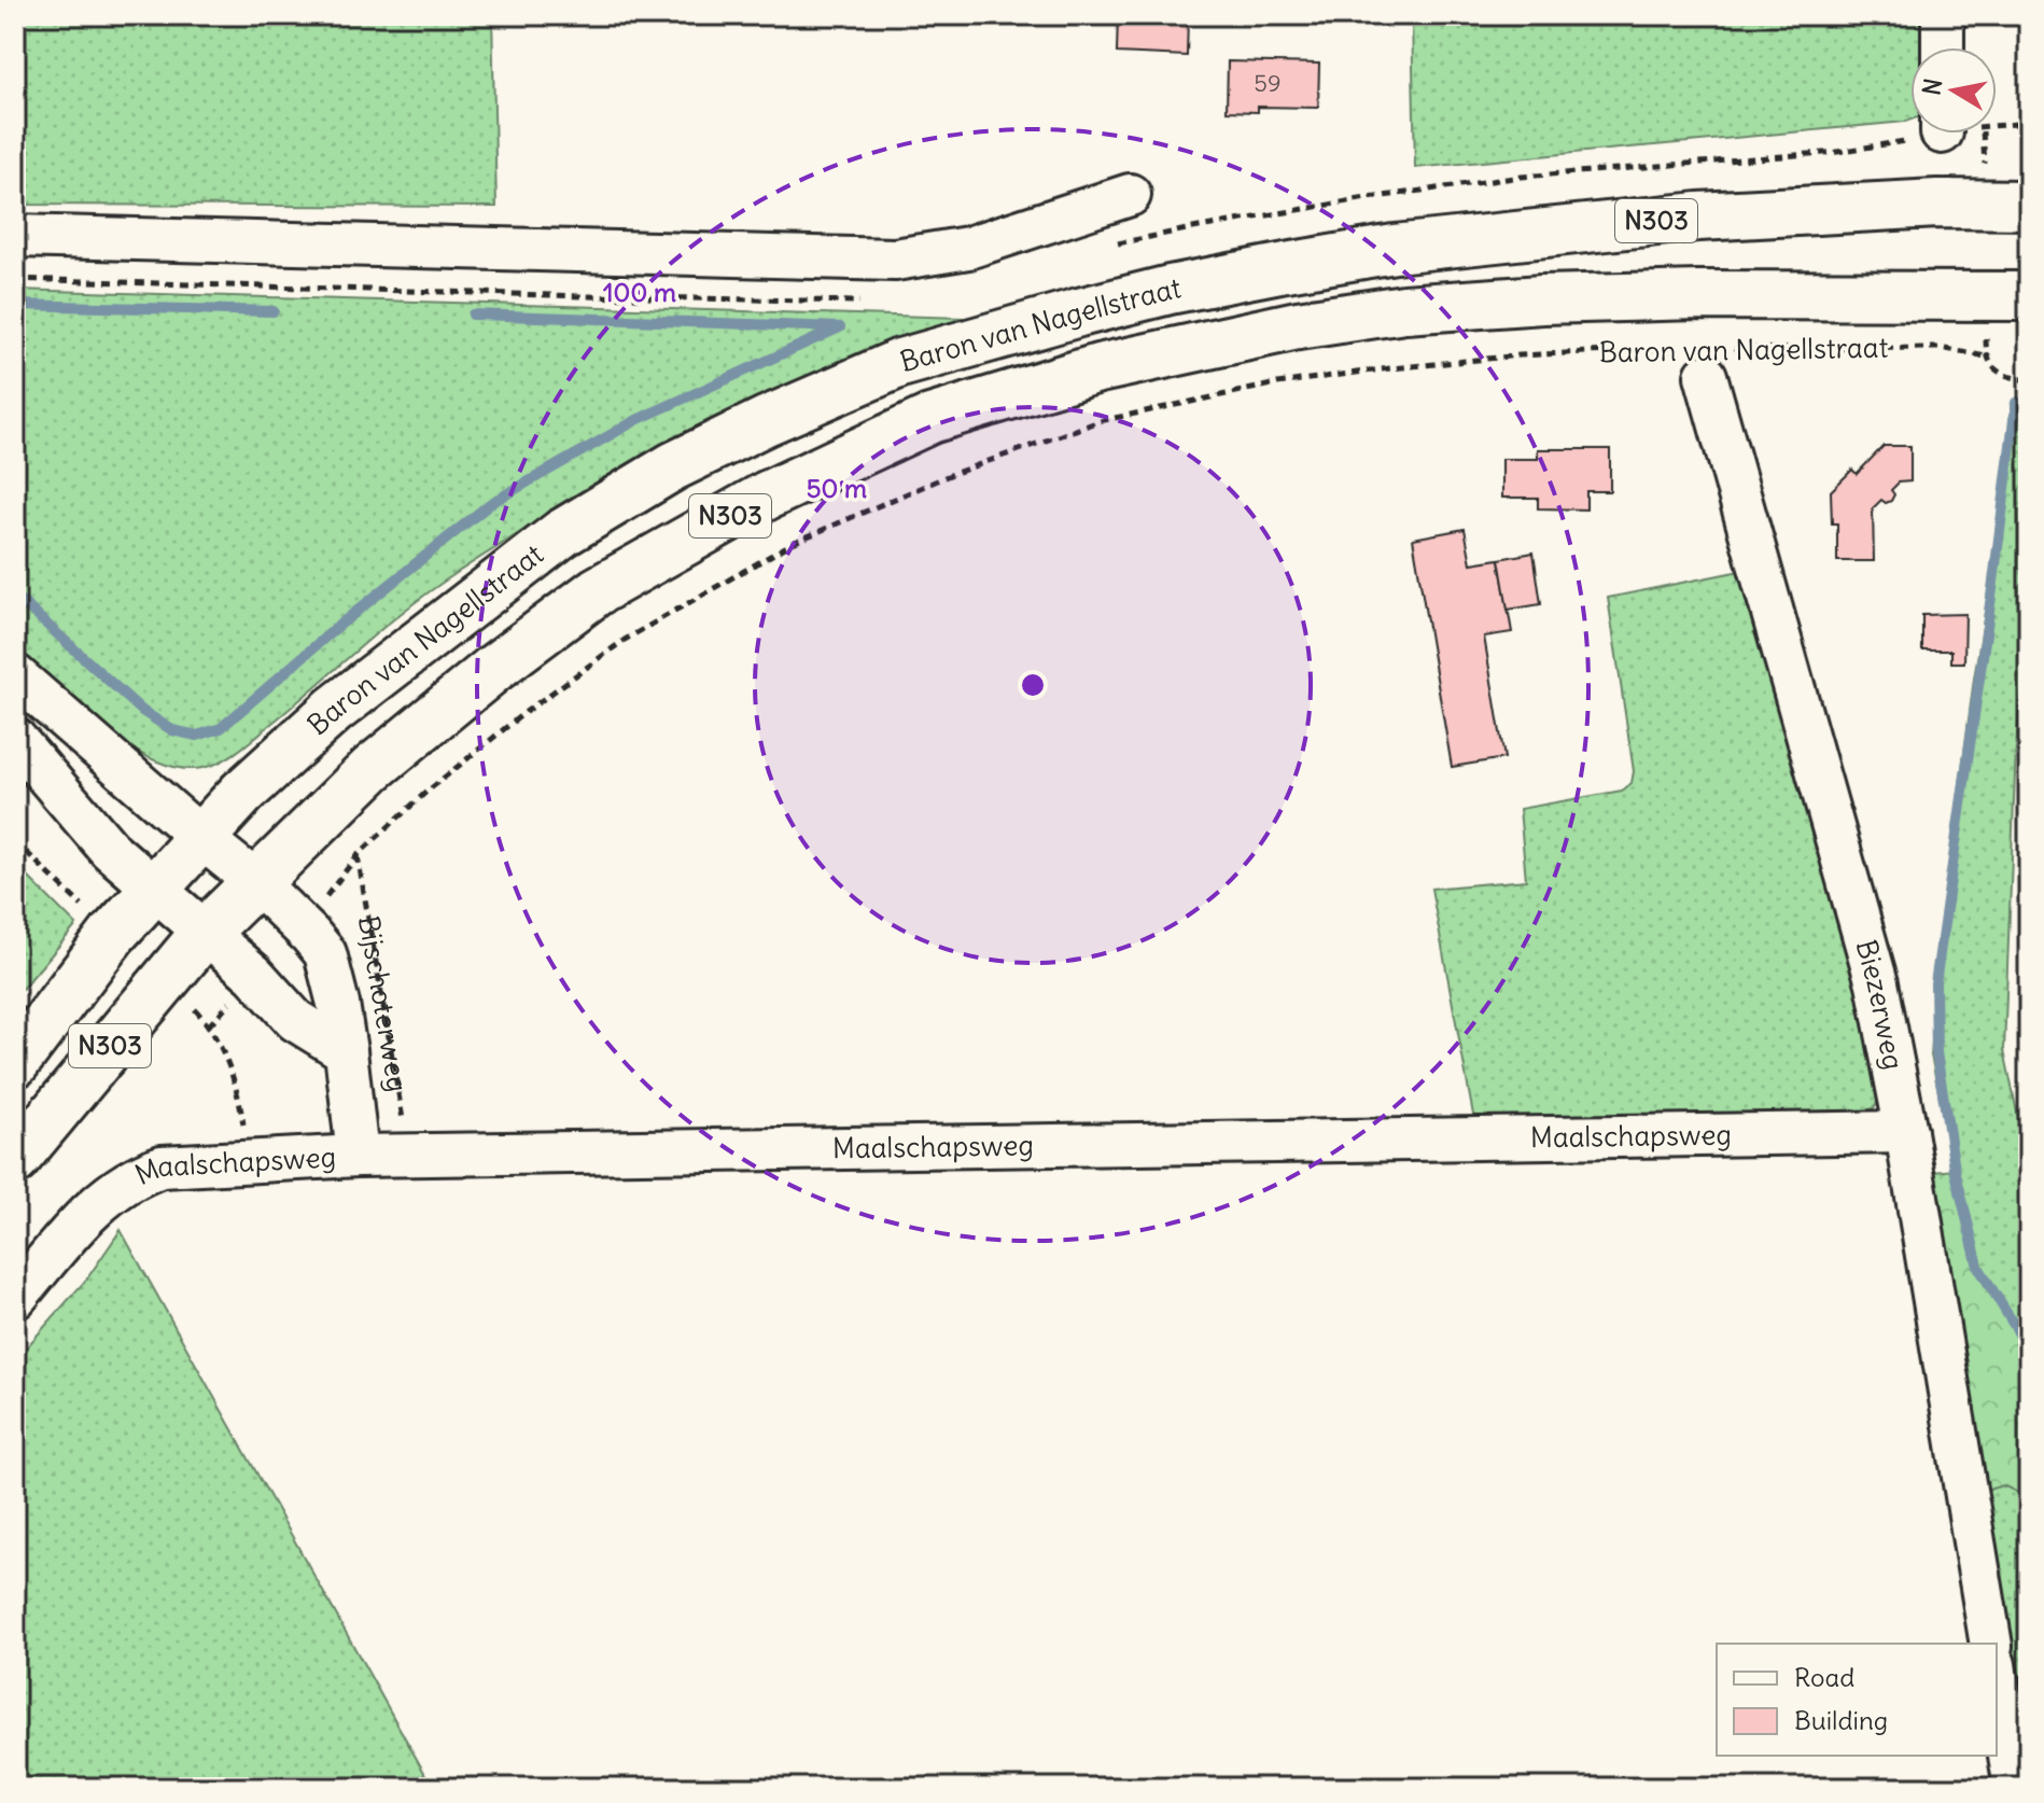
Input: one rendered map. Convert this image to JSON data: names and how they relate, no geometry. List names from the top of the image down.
{
  "streets": {
    "main road": ["N303", "Baron van Nagellstraat"],
    "street": ["Biezerweg", "Bijschoterweg", "Maalschapsweg"]
  },
  "crossings": [
    ["N303", "Baron van Nagellstraat"],
    ["N303", "Bijschoterweg"],
    ["Baron van Nagellstraat", "Biezerweg"],
    ["Baron van Nagellstraat", "Bijschoterweg"],
    ["Biezerweg", "Maalschapsweg"],
    ["Bijschoterweg", "Maalschapsweg"]
  ],
  "house_numbers": ["59"],
  "legend": ["Road", "Building"],
  "north": "left",
  "rings": ["100 m", "50 m"]
}
